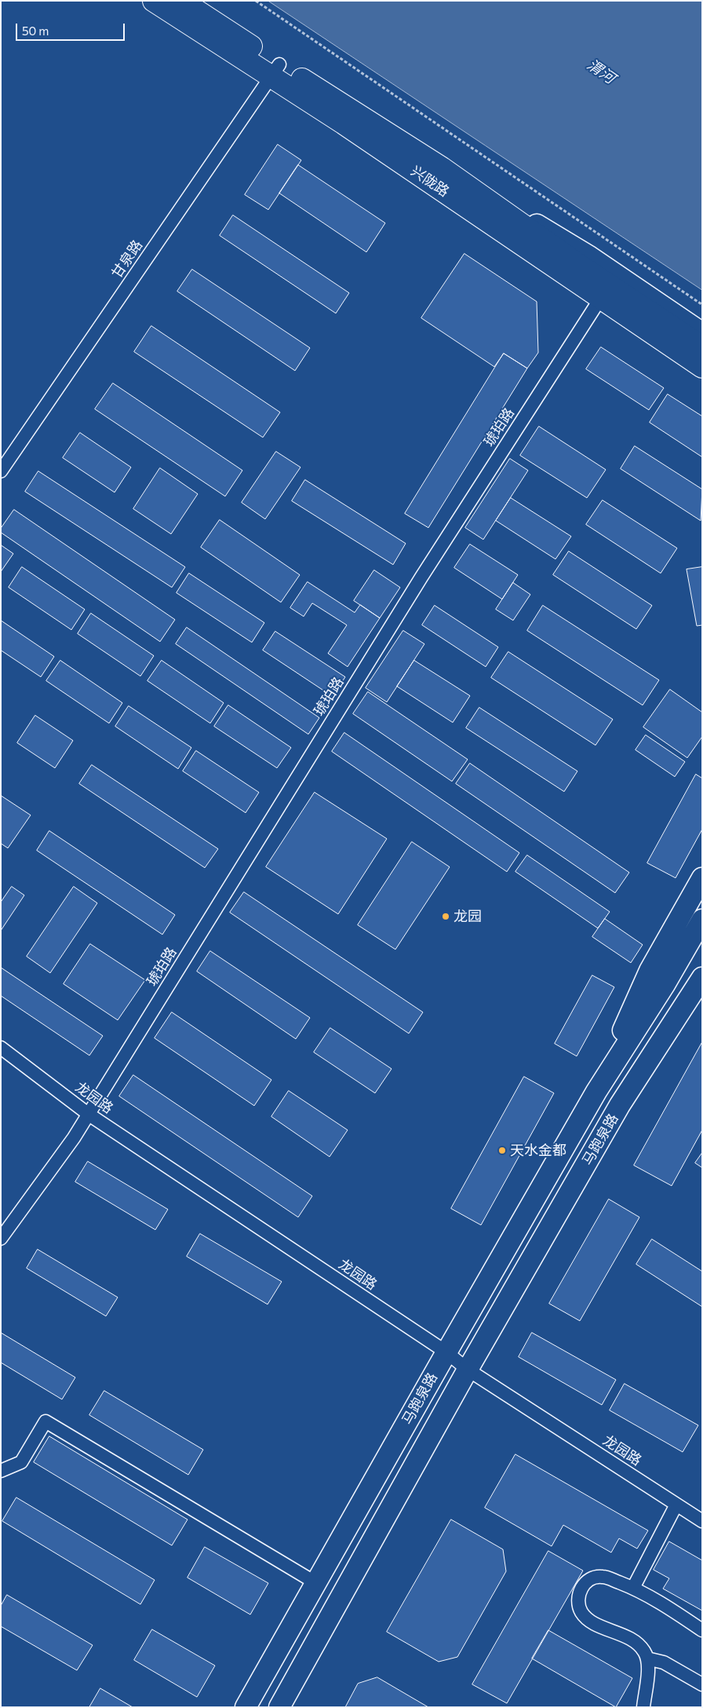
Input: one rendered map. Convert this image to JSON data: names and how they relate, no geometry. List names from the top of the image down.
{
  "streets": {
    "highway": ["兴陇路"],
    "main road": ["马跑泉路"],
    "street": ["甘泉路", "琥珀路", "龙园路"]
  },
  "crossings": [
    ["兴陇路", "甘泉路"],
    ["兴陇路", "琥珀路"],
    ["琥珀路", "龙园路"],
    ["龙园路", "马跑泉路"]
  ],
  "water": ["渭河"],
  "places": ["龙园", "天水金都"],
  "scale_bar": "50 m"
}
